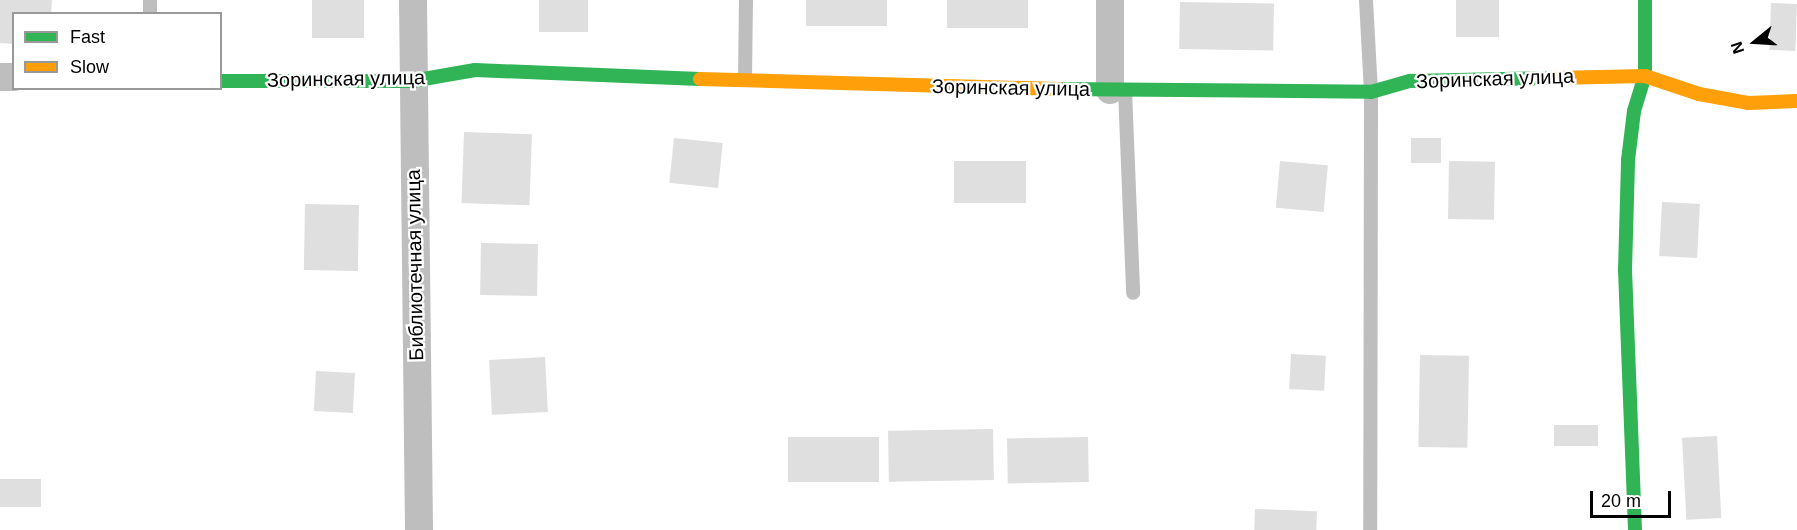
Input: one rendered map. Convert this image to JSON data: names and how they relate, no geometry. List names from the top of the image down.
{
  "streets": {
    "street": ["Зоринская улица", "Библиотечная улица"]
  },
  "crossings": [
    ["Зоринская улица", "Библиотечная улица"]
  ],
  "legend": ["Fast", "Slow"],
  "scale_bar": "20 m",
  "north": "left"
}
